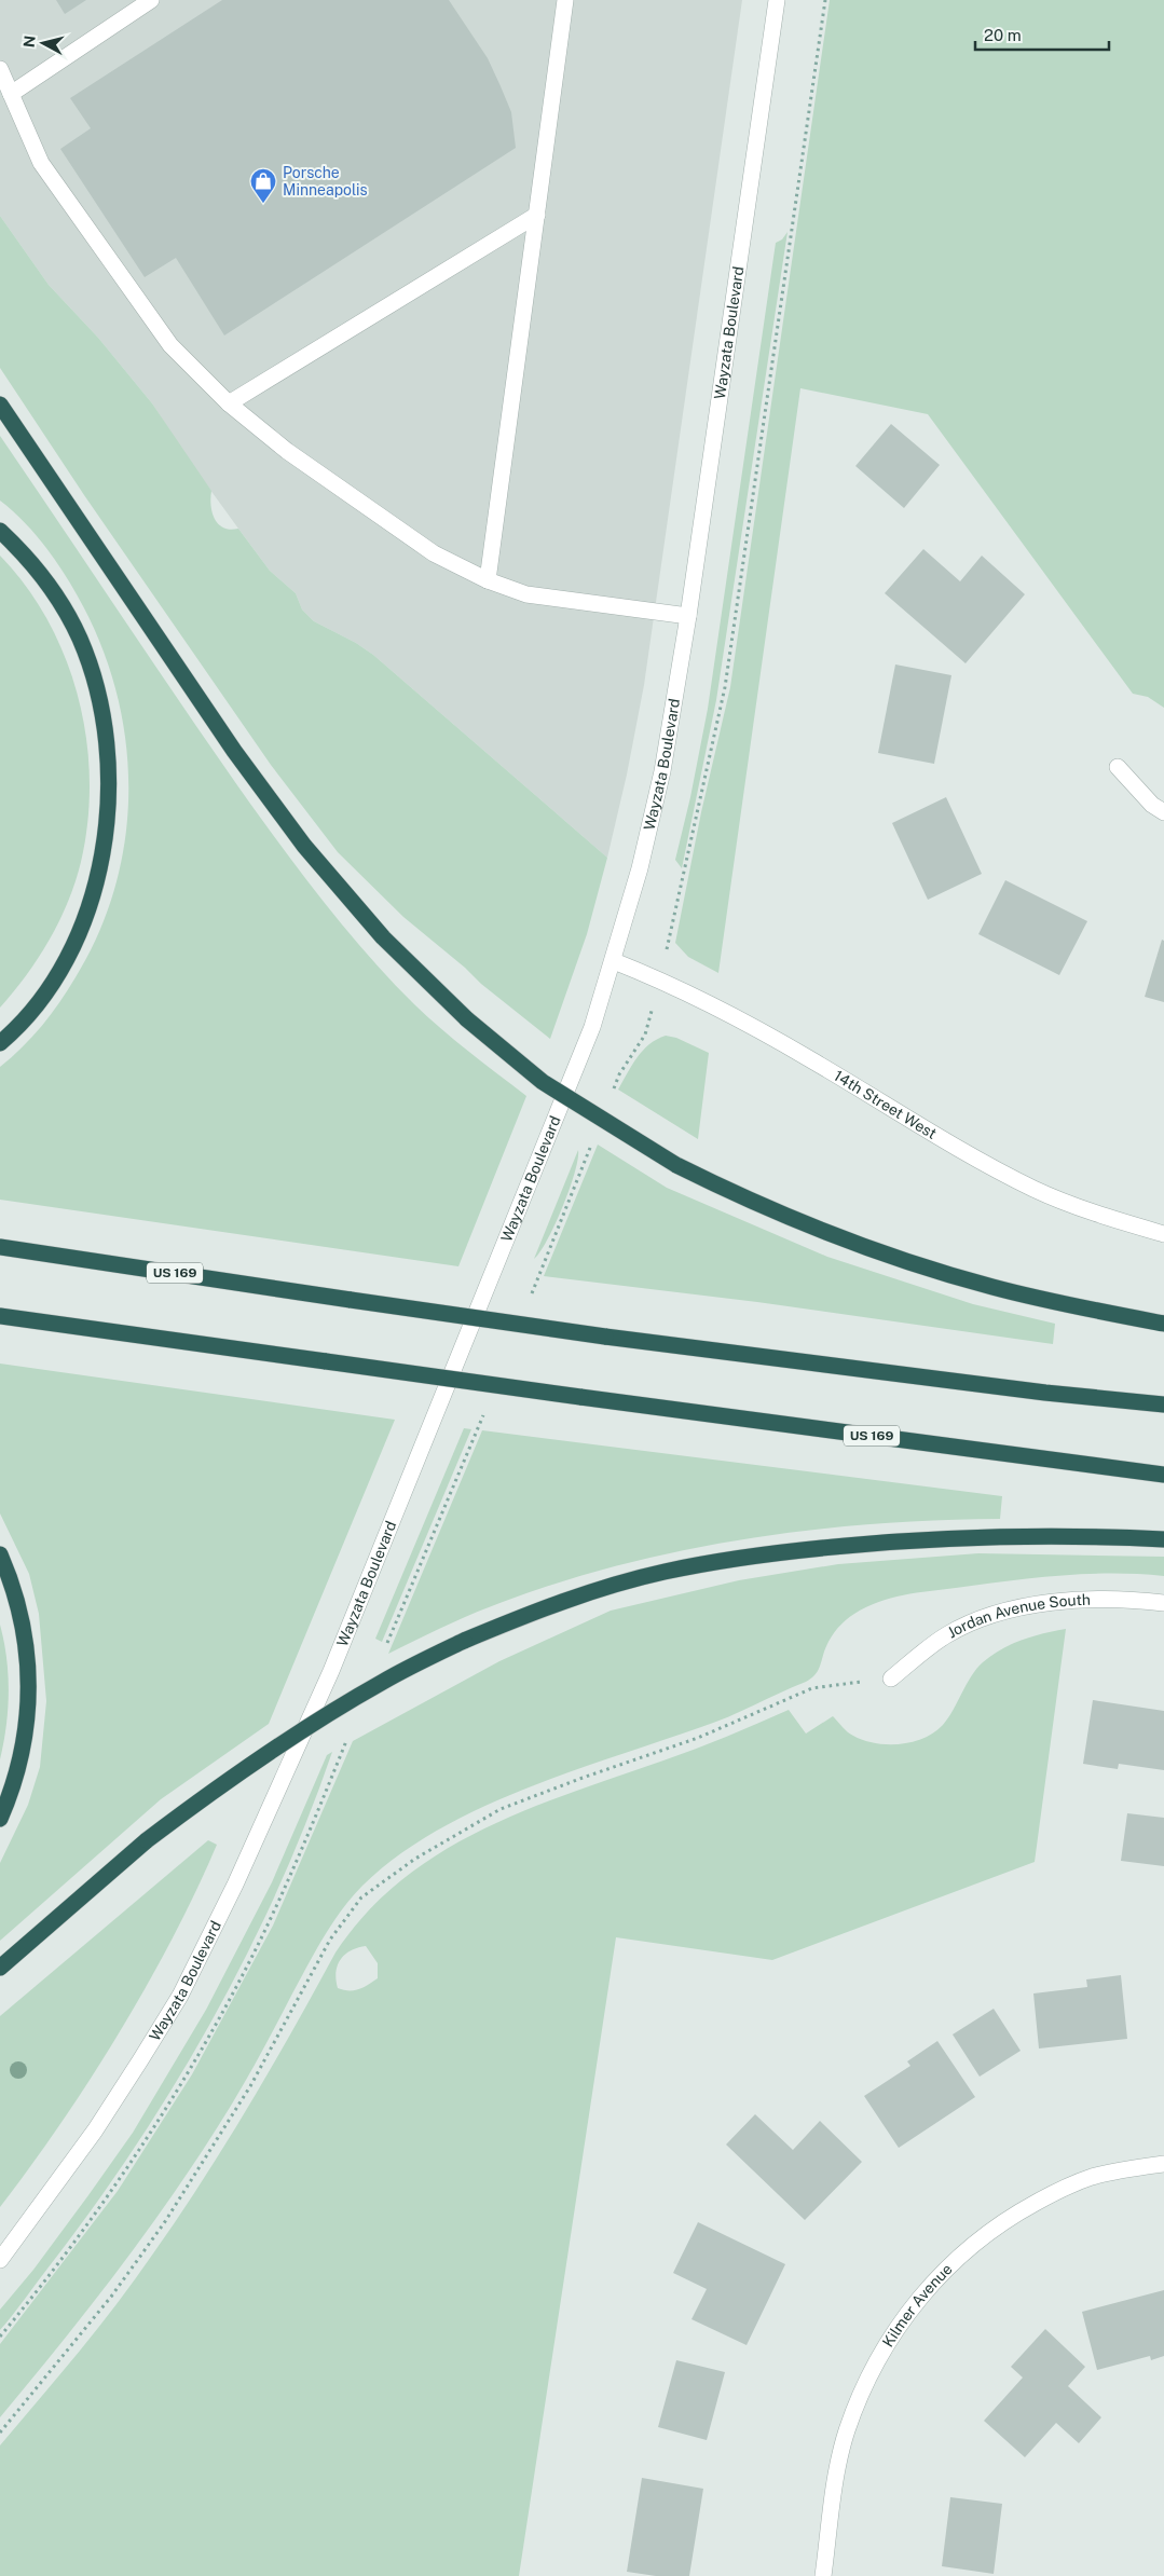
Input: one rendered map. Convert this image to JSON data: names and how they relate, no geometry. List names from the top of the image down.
{
  "streets": {
    "highway": ["US 169"],
    "street": [
      "Wayzata Boulevard",
      "14th Street West",
      "Jordan Avenue South",
      "Kilmer Avenue"
    ]
  },
  "crossings": [
    ["Wayzata Boulevard", "14th Street West"]
  ],
  "places": {
    "shop": ["Porsche Minneapolis"]
  },
  "scale_bar": "20 m",
  "north": "left"
}
